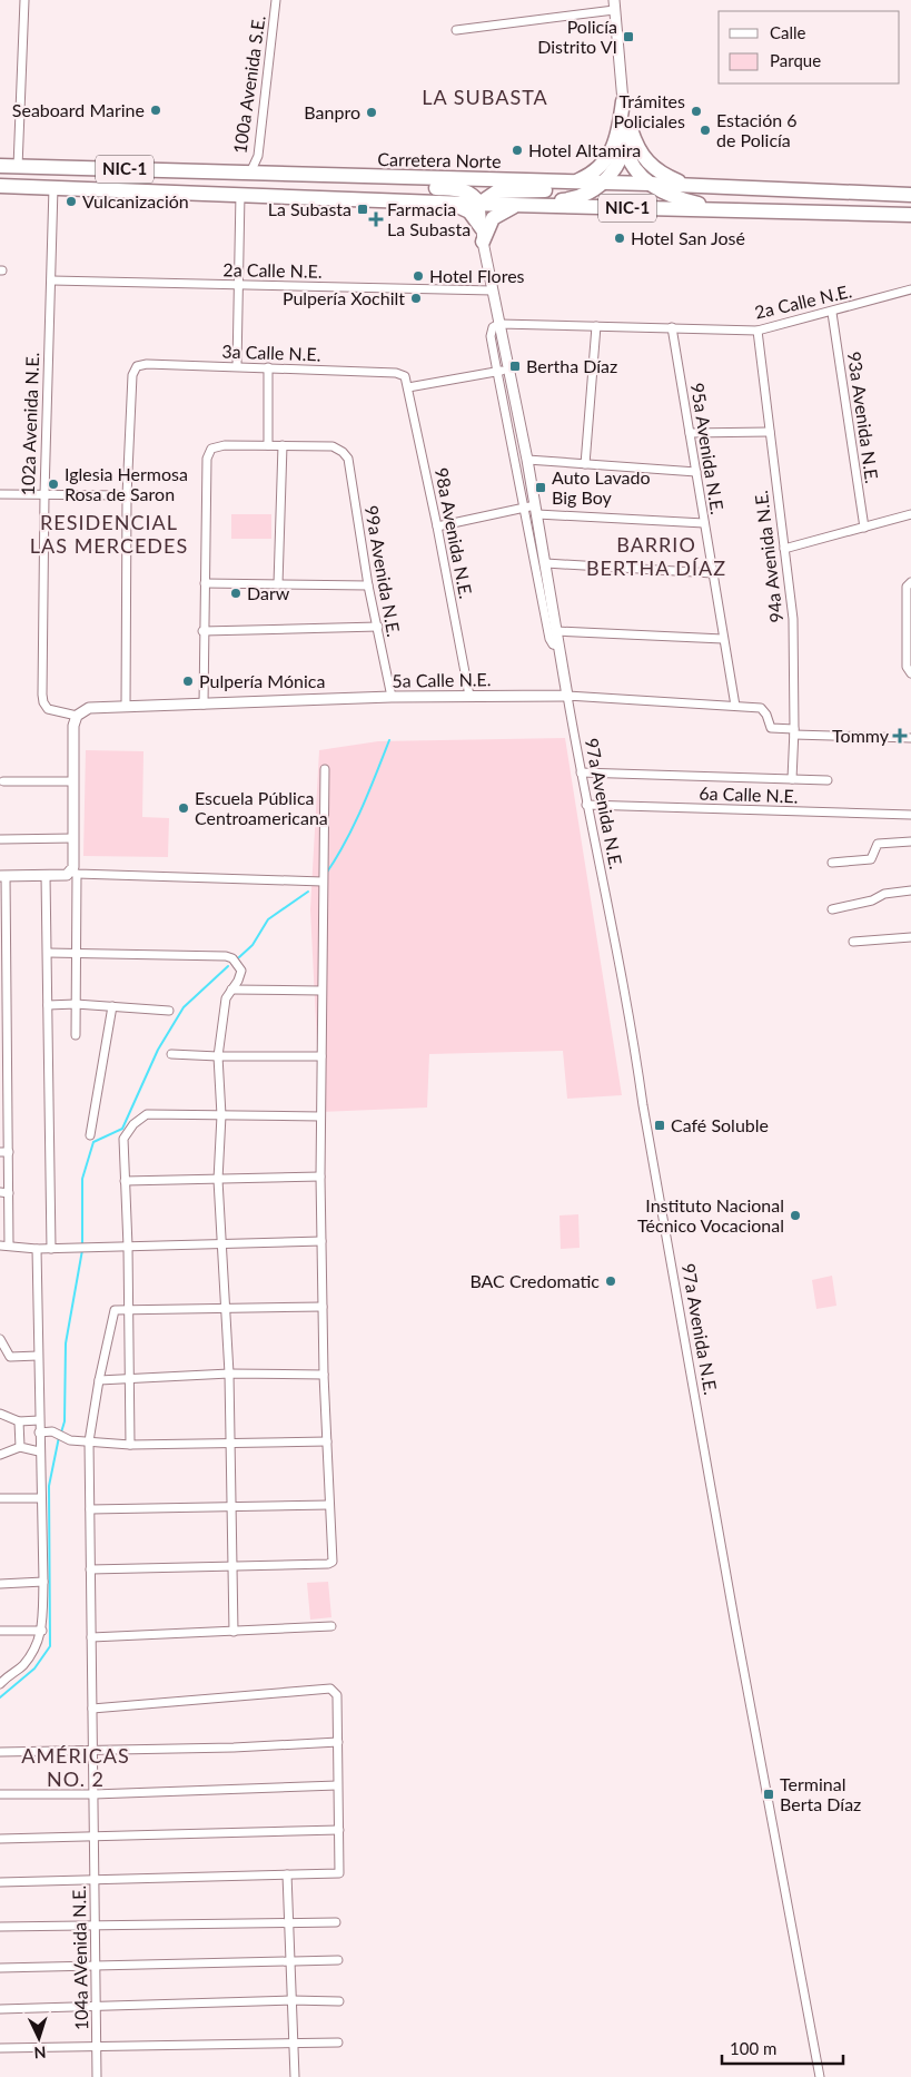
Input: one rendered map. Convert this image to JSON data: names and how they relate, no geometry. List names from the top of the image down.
{
  "streets": {
    "highway": ["Carretera Norte", "NIC-1"],
    "street": [
      "100a Avenida S.E.",
      "2a Calle N.E.",
      "3a Calle N.E.",
      "93a Avenida N.E.",
      "102a Avenida N.E.",
      "95a Avenida N.E.",
      "98a Avenida N.E.",
      "94a Avenida N.E.",
      "99a Avenida N.E.",
      "5a Calle N.E.",
      "6a Calle N.E.",
      "97a Avenida N.E.",
      "104a AVenida N.E."
    ]
  },
  "crossings": [
    ["100a Avenida S.E.", "Carretera Norte"],
    ["NIC-1", "102a Avenida N.E."],
    ["NIC-1", "97a Avenida N.E."],
    ["2a Calle N.E.", "93a Avenida N.E."],
    ["2a Calle N.E.", "102a Avenida N.E."],
    ["2a Calle N.E.", "95a Avenida N.E."],
    ["2a Calle N.E.", "94a Avenida N.E."],
    ["2a Calle N.E.", "97a Avenida N.E."],
    ["3a Calle N.E.", "98a Avenida N.E."],
    ["102a Avenida N.E.", "5a Calle N.E."],
    ["95a Avenida N.E.", "5a Calle N.E."],
    ["98a Avenida N.E.", "5a Calle N.E."],
    ["94a Avenida N.E.", "5a Calle N.E."],
    ["99a Avenida N.E.", "5a Calle N.E."],
    ["5a Calle N.E.", "97a Avenida N.E."],
    ["6a Calle N.E.", "97a Avenida N.E."]
  ],
  "districts": [
    "LA SUBASTA",
    "RESIDENCIAL LAS MERCEDES",
    "BARRIO BERTHA DÍAZ",
    "AMÉRICAS NO. 2"
  ],
  "places": {
    "transit": [
      "Policía Distrito VI",
      "La Subasta",
      "Bertha Díaz",
      "Auto Lavado Big Boy",
      "Café Soluble",
      "Terminal Berta Díaz"
    ],
    "other": [
      "Seaboard Marine",
      "Trámites Policiales",
      "Banpro",
      "Estación 6 de Policía",
      "Hotel Altamira",
      "Vulcanización",
      "Hotel San José",
      "Hotel Flores",
      "Pulpería Xochilt",
      "Iglesia Hermosa Rosa de Saron",
      "Darw",
      "Pulpería Mónica",
      "Escuela Pública Centroamericana",
      "Instituto Nacional Técnico Vocacional",
      "BAC Credomatic"
    ],
    "health": ["Farmacia La Subasta", "Tommy"]
  },
  "legend": ["Calle", "Parque"],
  "scale_bar": "100 m",
  "north": "bottom"
}
